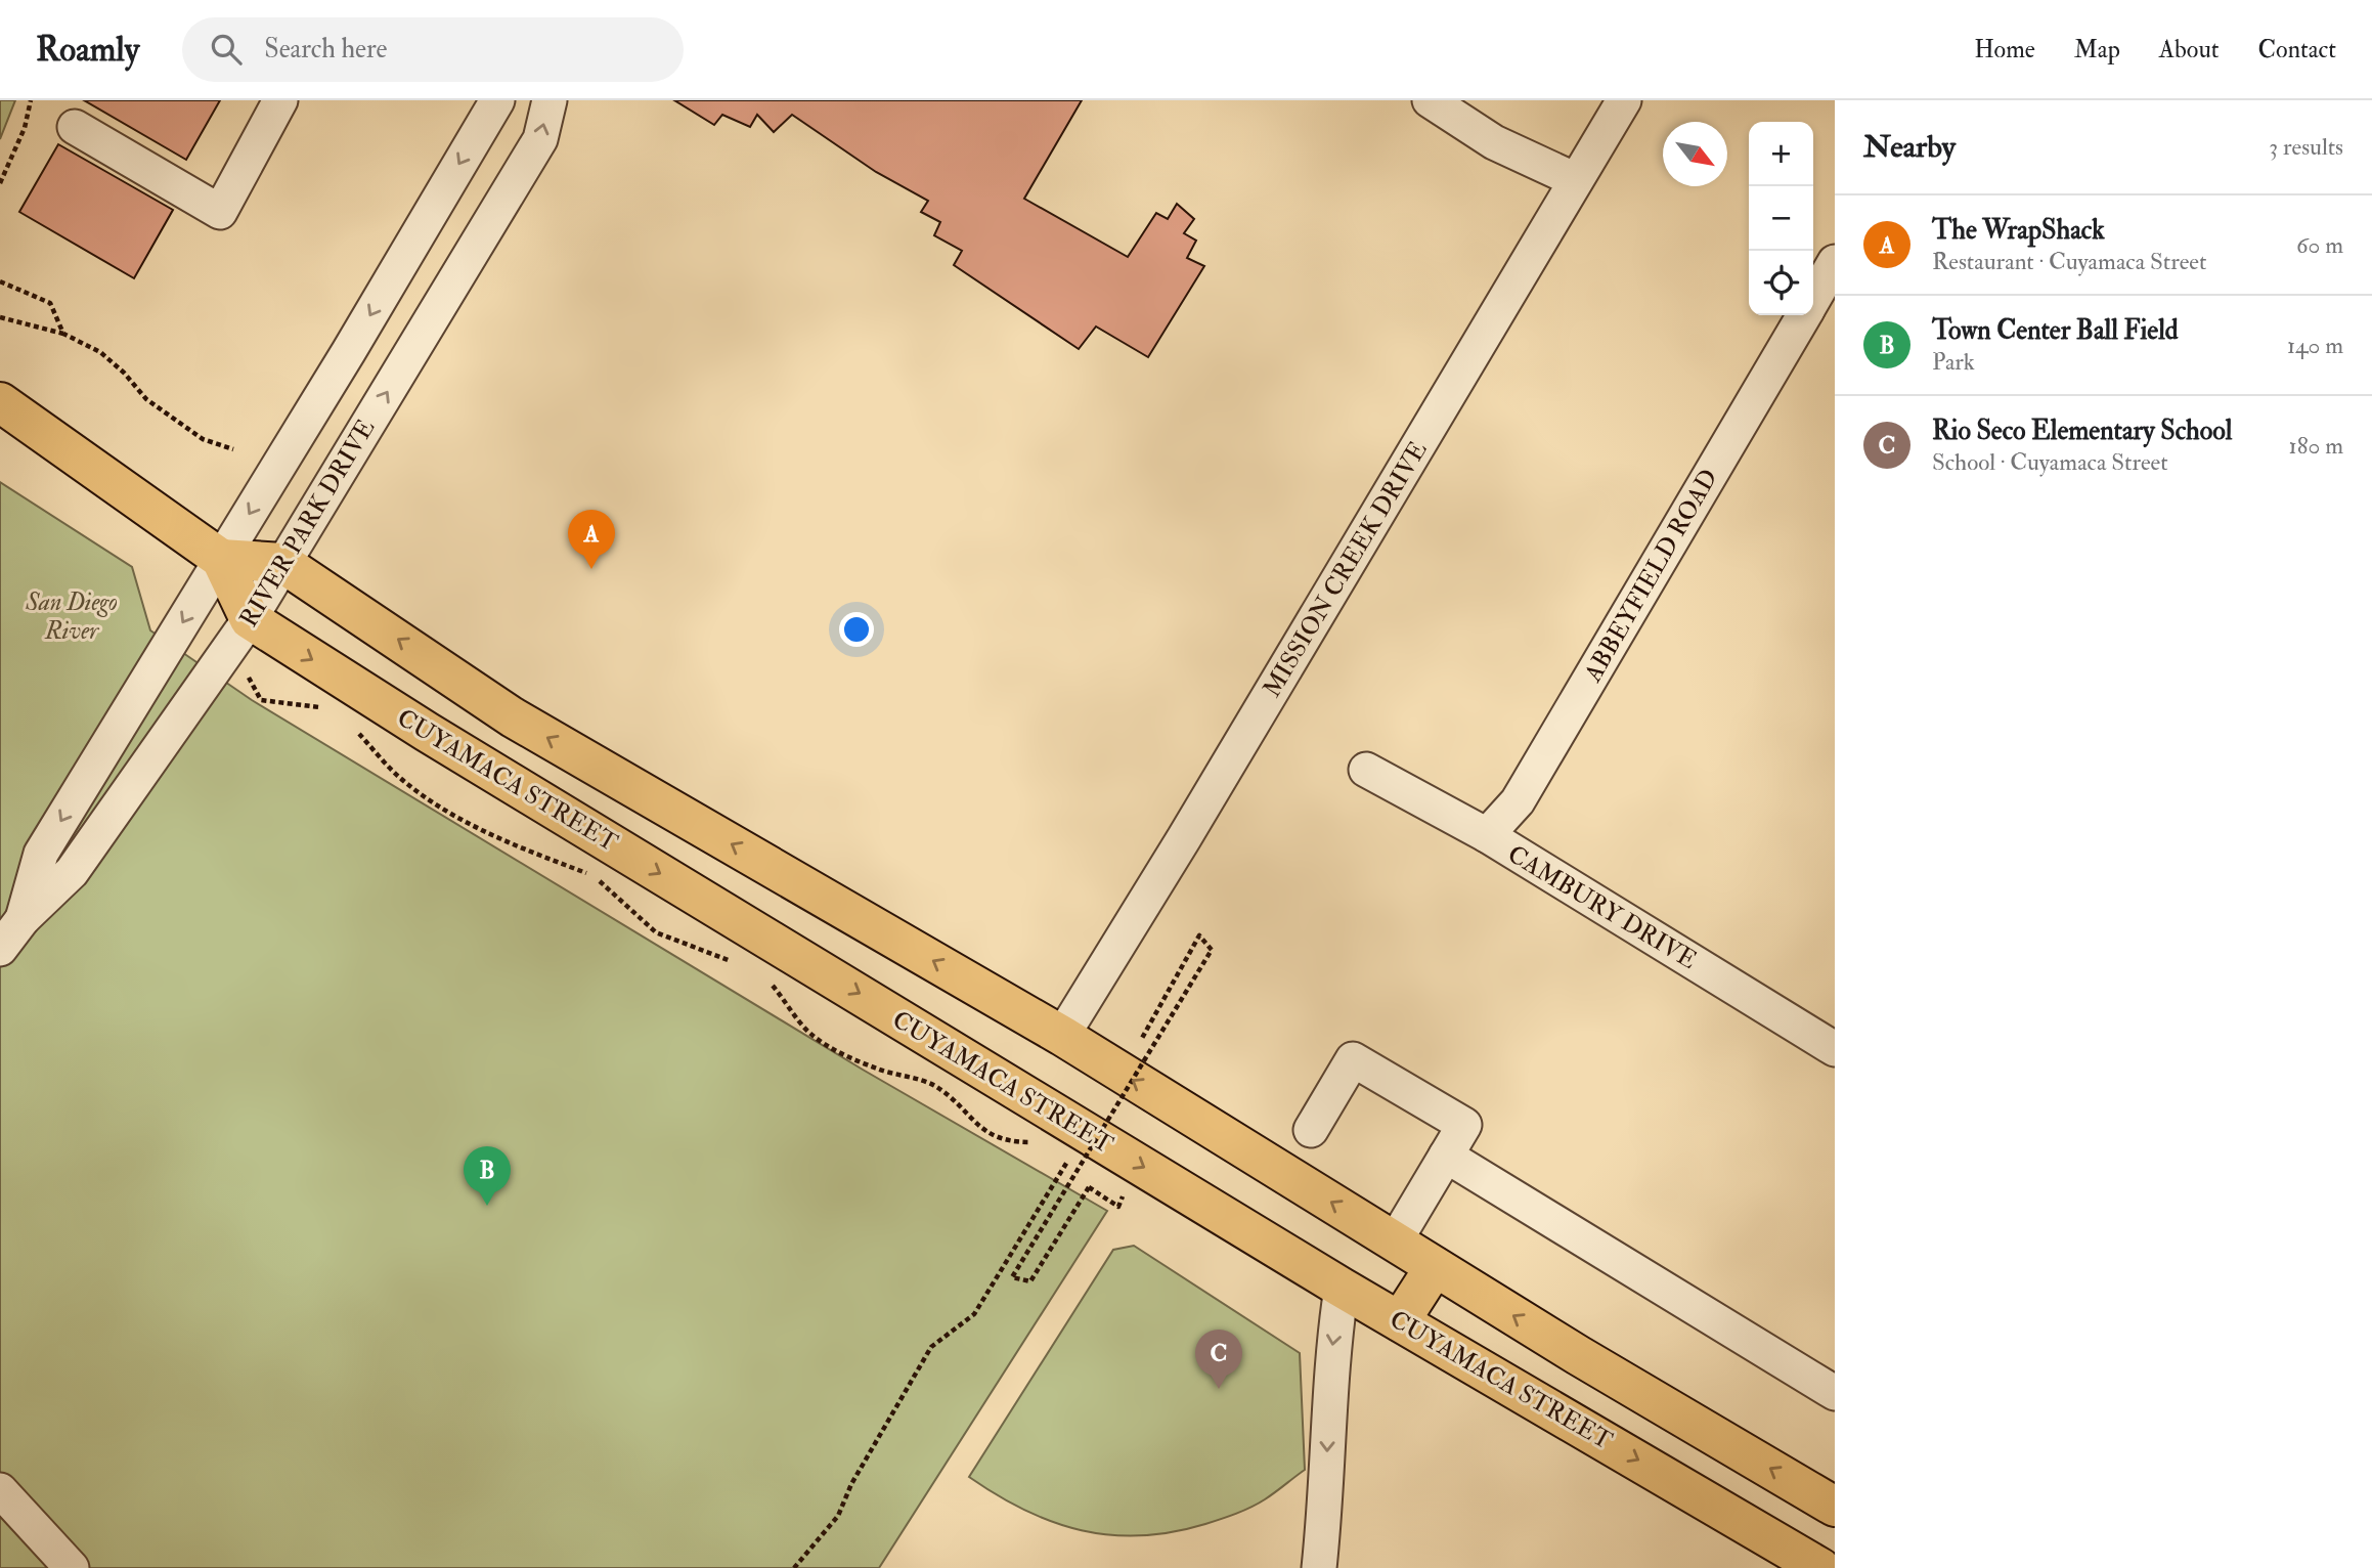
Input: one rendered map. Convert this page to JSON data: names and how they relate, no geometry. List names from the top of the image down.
{
  "streets": {
    "main road": ["CUYAMACA STREET"],
    "street": [
      "RIVER PARK DRIVE",
      "MISSION CREEK DRIVE",
      "ABBEYFIELD ROAD",
      "CAMBURY DRIVE"
    ]
  },
  "crossings": [
    ["RIVER PARK DRIVE", "CUYAMACA STREET"],
    ["ABBEYFIELD ROAD", "CAMBURY DRIVE"]
  ],
  "parks": ["San Diego River"],
  "north": "bottom right",
  "page": {
    "header": "Roamly",
    "search": "Search here",
    "nav": [
      "Home",
      "Map",
      "About",
      "Contact"
    ],
    "heading": ["Nearby", "3 results"],
    "map_buttons": ["+", "−"],
    "list": [
      {
        "mark": "A",
        "name": "The WrapShack",
        "note": "Restaurant · Cuyamaca Street",
        "value": "60 m"
      },
      {
        "mark": "B",
        "name": "Town Center Ball Field",
        "note": "Park",
        "value": "140 m"
      },
      {
        "mark": "C",
        "name": "Rio Seco Elementary School",
        "note": "School · Cuyamaca Street",
        "value": "180 m"
      }
    ],
    "pins": ["A", "B", "C"]
  }
}
